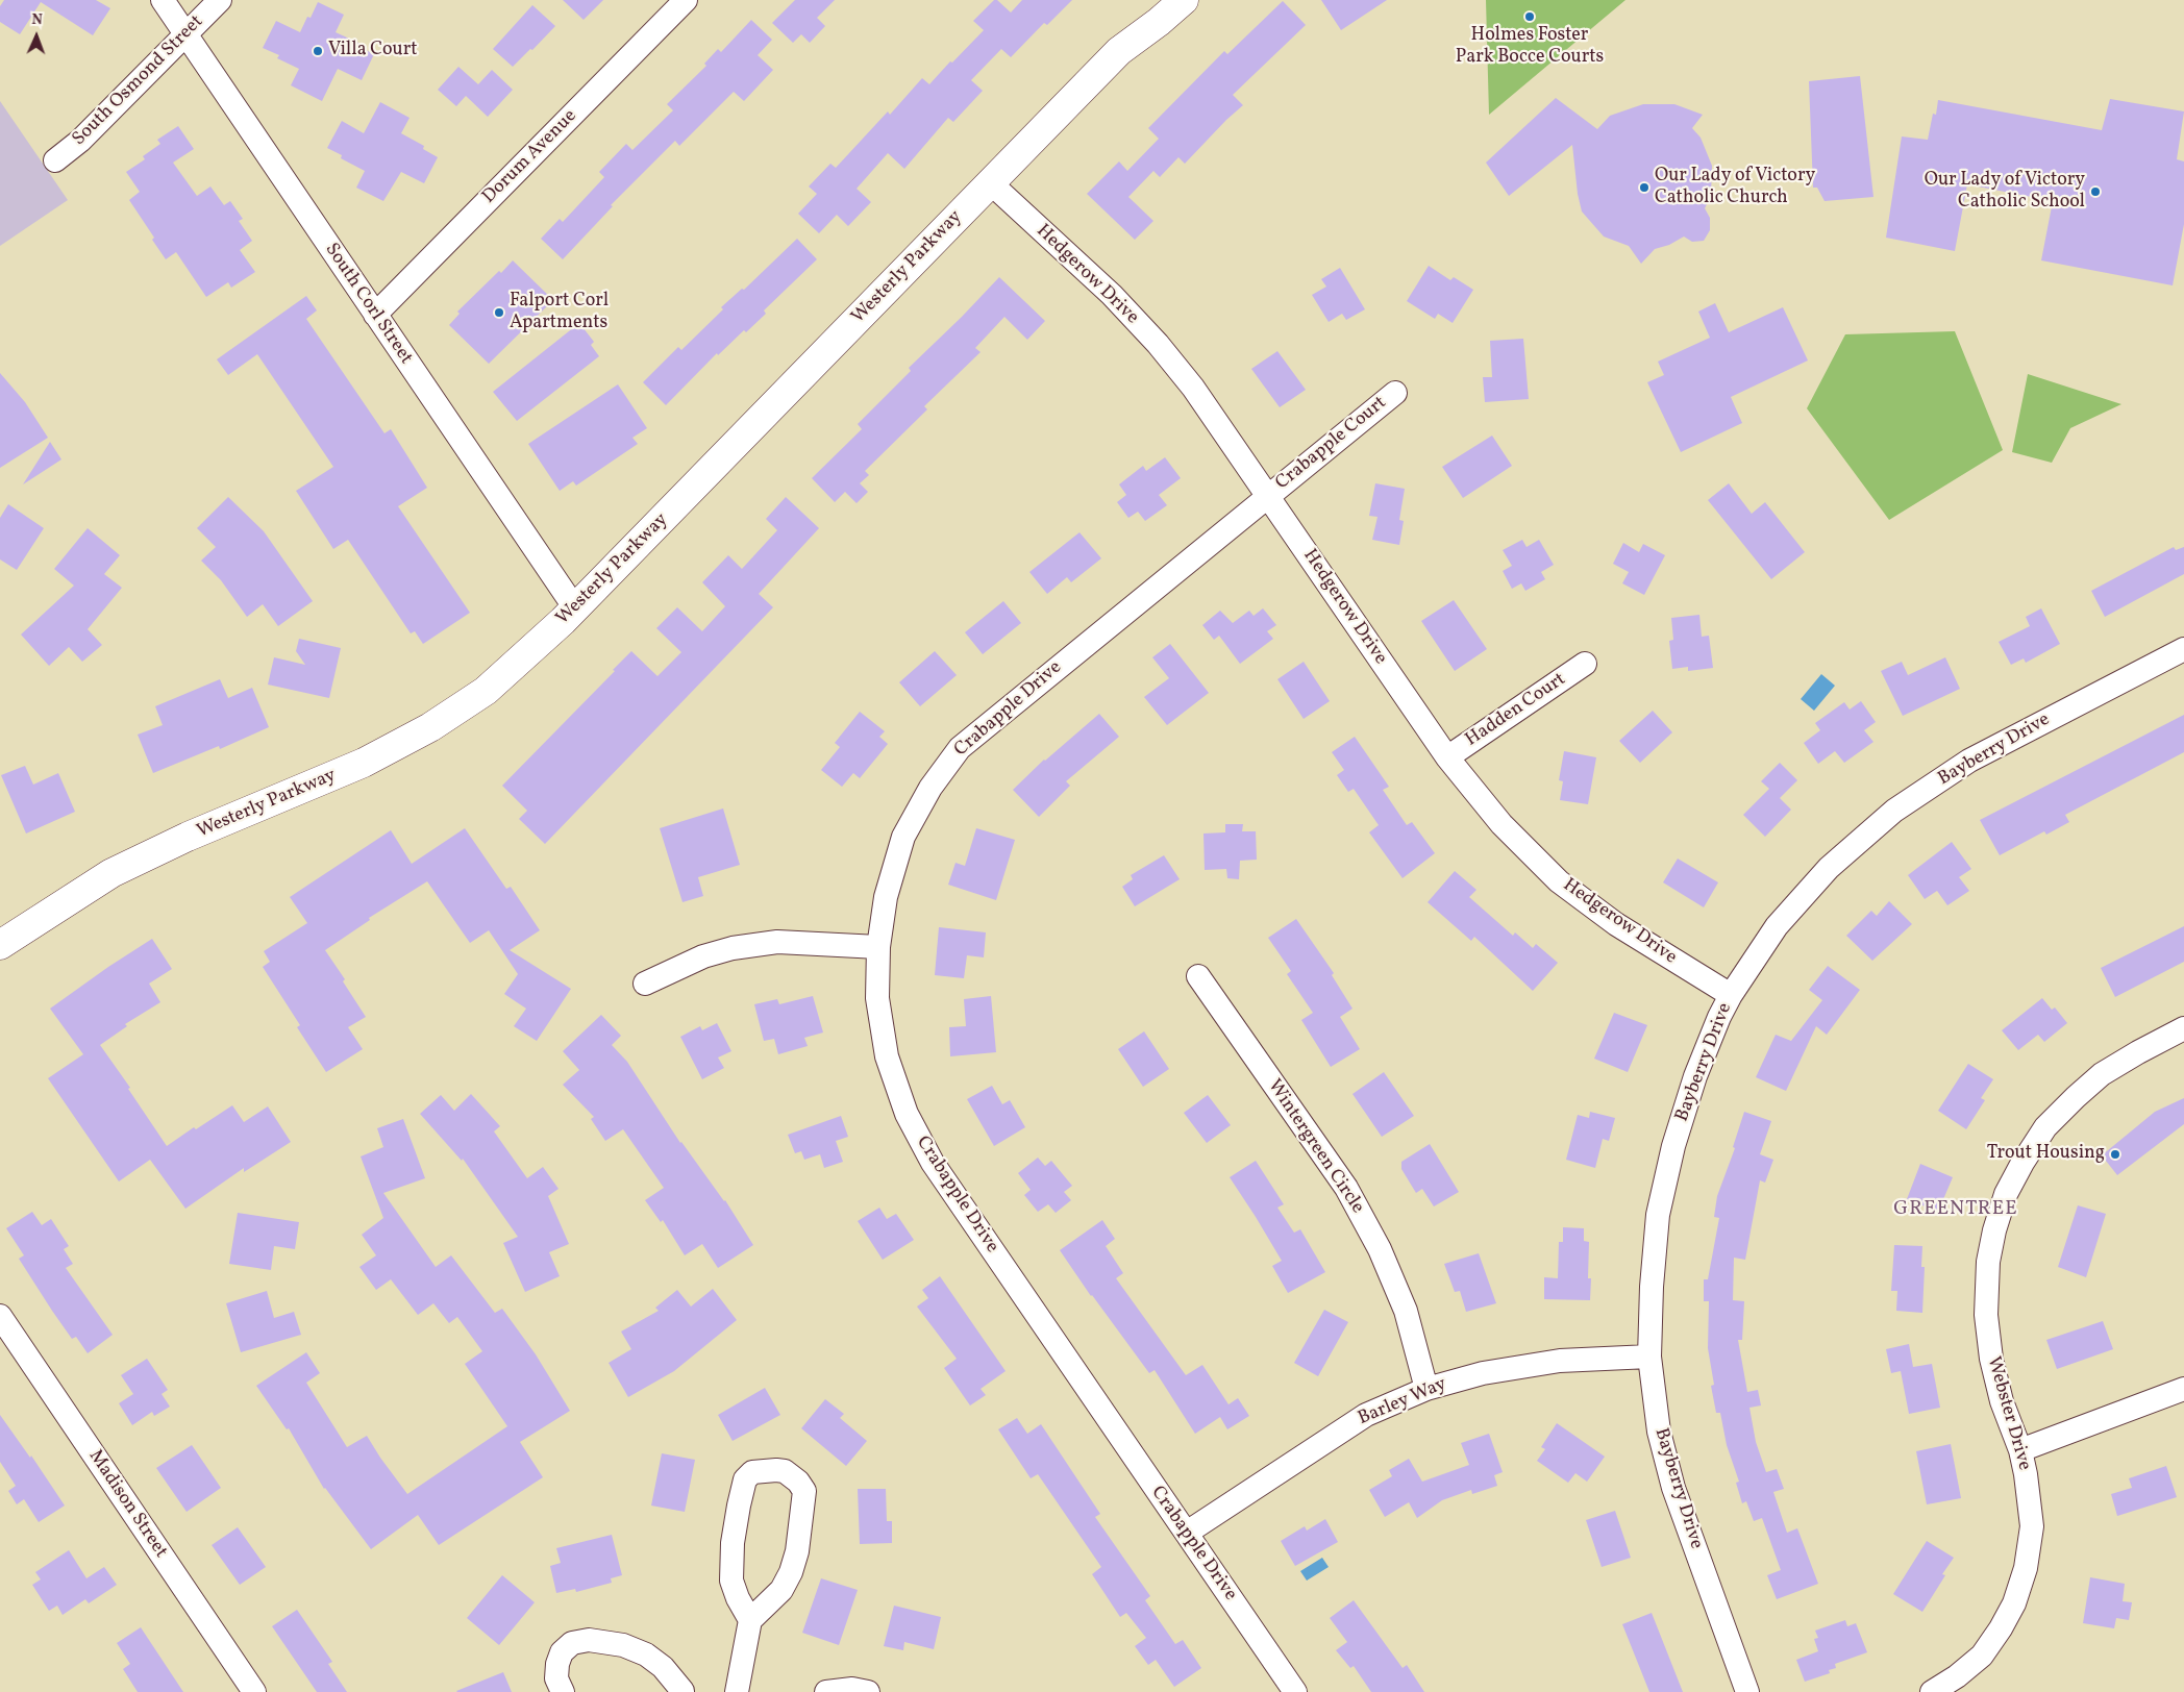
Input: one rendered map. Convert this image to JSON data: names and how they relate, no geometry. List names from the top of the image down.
{
  "streets": {
    "main road": ["Westerly Parkway"],
    "street": [
      "South Osmond Street",
      "Dorum Avenue",
      "Hedgerow Drive",
      "South Corl Street",
      "Crabapple Court",
      "Crabapple Drive",
      "Hadden Court",
      "Bayberry Drive",
      "Wintergreen Circle",
      "Barley Way",
      "Webster Drive",
      "Madison Street"
    ]
  },
  "crossings": [
    ["South Osmond Street", "South Corl Street"],
    ["Dorum Avenue", "South Corl Street"],
    ["Westerly Parkway", "Hedgerow Drive"],
    ["Westerly Parkway", "South Corl Street"],
    ["Hedgerow Drive", "Crabapple Court"],
    ["Hedgerow Drive", "Crabapple Drive"],
    ["Hedgerow Drive", "Hadden Court"],
    ["Hedgerow Drive", "Bayberry Drive"],
    ["Crabapple Court", "Crabapple Drive"],
    ["Crabapple Drive", "Barley Way"],
    ["Bayberry Drive", "Barley Way"],
    ["Wintergreen Circle", "Barley Way"]
  ],
  "districts": ["GREENTREE"],
  "places": [
    "Holmes Foster Park Bocce Courts",
    "Villa Court",
    "Our Lady of Victory Catholic Church",
    "Our Lady of Victory Catholic School",
    "Falport Corl Apartments",
    "Trout Housing"
  ],
  "north": "top"
}
